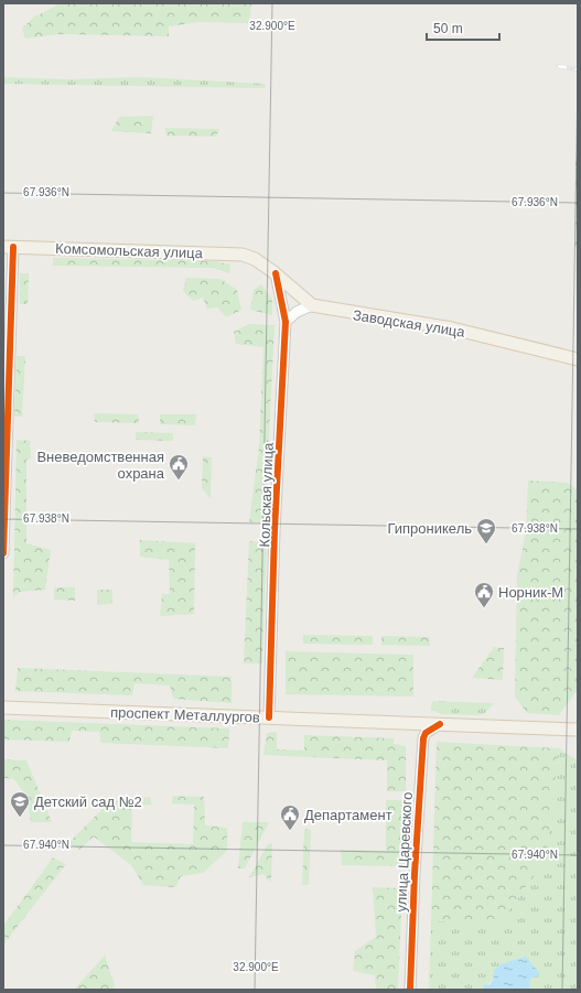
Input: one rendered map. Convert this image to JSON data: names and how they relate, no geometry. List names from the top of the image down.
{
  "streets": {
    "main road": ["Комсомольская улица", "Заводская улица", "проспект Металлургов"],
    "street": ["Кольская улица", "улица Царевского"]
  },
  "crossings": [
    ["Комсомольская улица", "Кольская улица"],
    ["Кольская улица", "проспект Металлургов"]
  ],
  "places": {
    "public building": ["Вневедомственная охрана", "Норник-М", "Департамент"],
    "school or university": ["Гипроникель", "Детский сад №2"]
  },
  "scale_bar": "50 m",
  "coordinates": [
    "32.900°E",
    "67.936°N",
    "67.938°N",
    "67.940°N"
  ]
}
